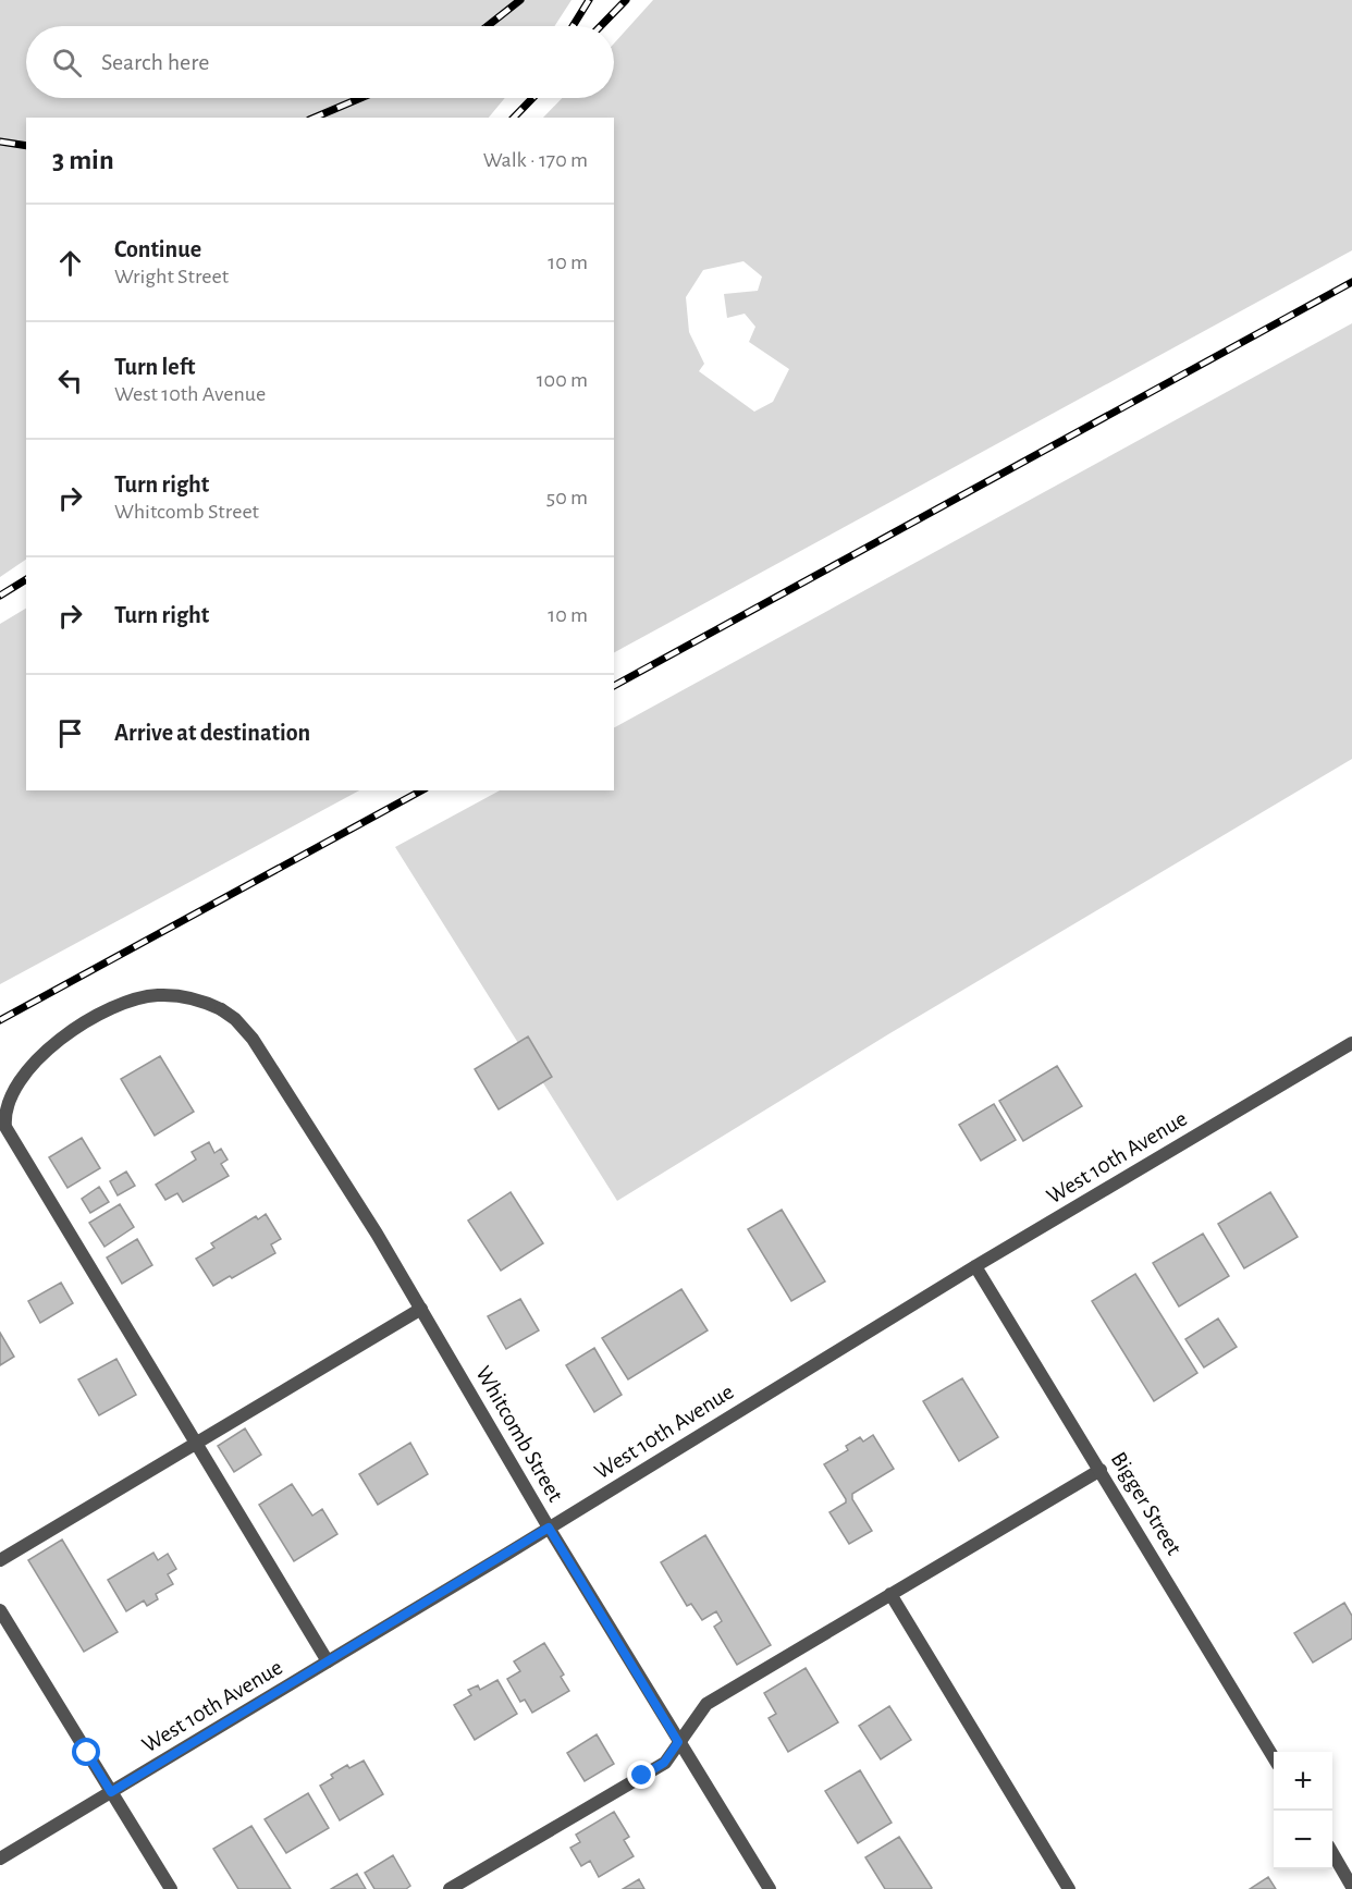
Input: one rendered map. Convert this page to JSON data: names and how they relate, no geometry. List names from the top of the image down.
{
  "streets": {
    "street": ["West 10th Avenue", "Whitcomb Street", "Bigger Street"]
  },
  "crossings": [
    ["West 10th Avenue", "Whitcomb Street"],
    ["West 10th Avenue", "Bigger Street"]
  ],
  "page": {
    "search": "Search here",
    "heading": ["3 min", "Walk · 170 m"],
    "list": [
      ["Continue", "Wright Street", "10 m"],
      ["Turn left", "West 10th Avenue", "100 m"],
      ["Turn right", "Whitcomb Street", "50 m"],
      ["Turn right", "10 m"],
      "Arrive at destination"
    ],
    "map_buttons": ["+", "−"]
  }
}
